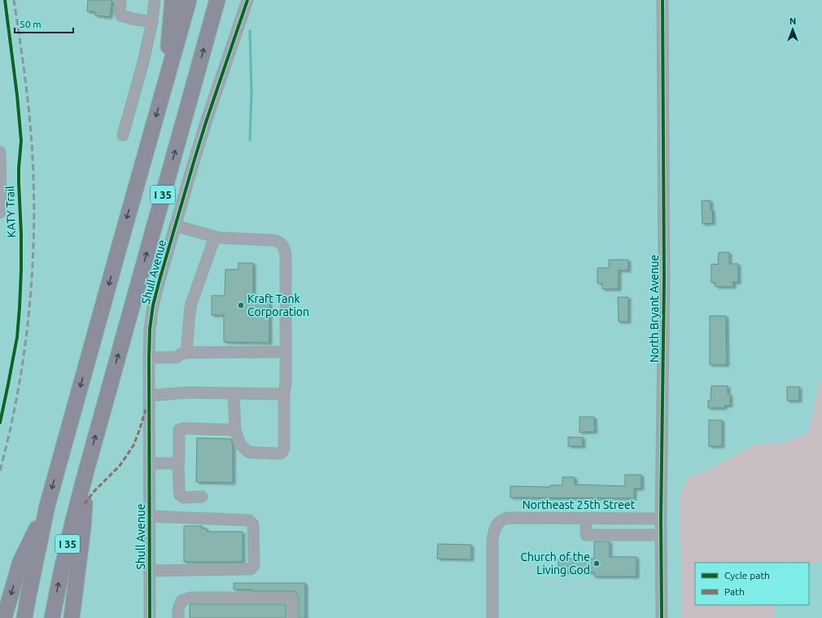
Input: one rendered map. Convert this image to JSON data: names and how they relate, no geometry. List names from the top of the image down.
{
  "streets": {
    "highway": ["I 35"],
    "street": ["Shull Avenue", "North Bryant Avenue", "Northeast 25th Street"],
    "cycle path": ["KATY Trail"]
  },
  "crossings": [
    ["North Bryant Avenue", "Northeast 25th Street"]
  ],
  "places": ["Kraft Tank Corporation", "Church of the Living God"],
  "legend": ["Cycle path", "Path"],
  "scale_bar": "50 m",
  "north": "top"
}
